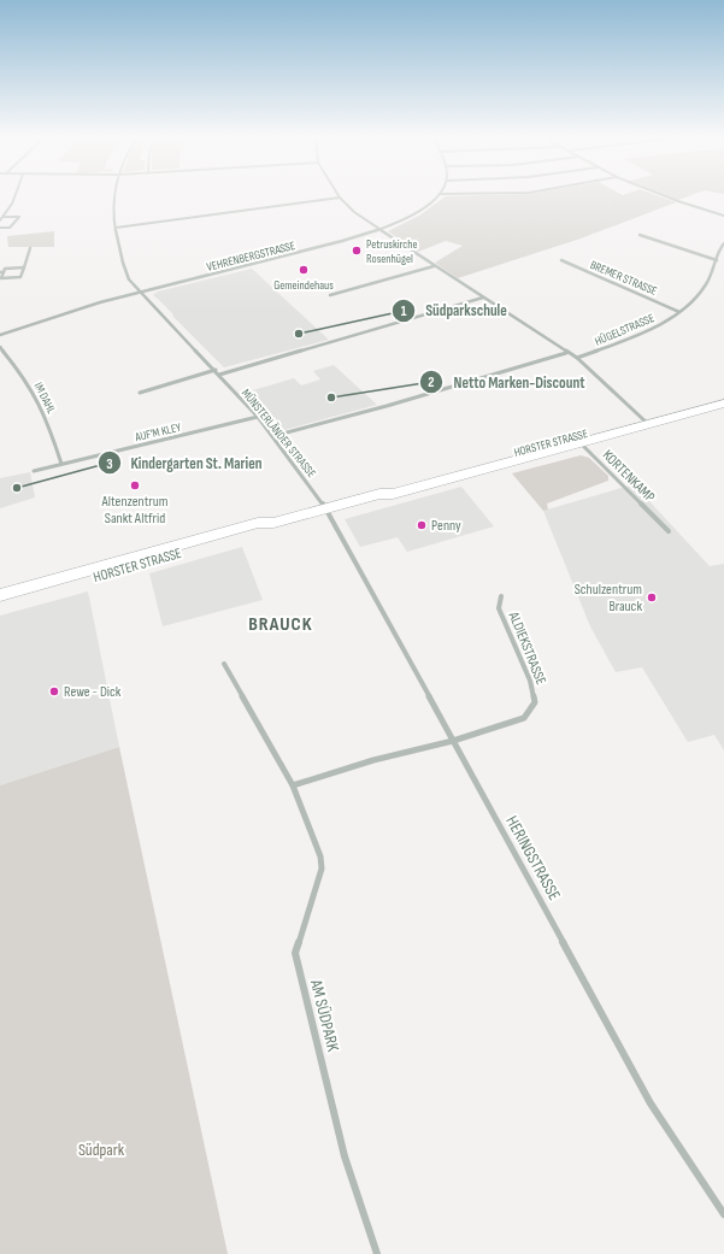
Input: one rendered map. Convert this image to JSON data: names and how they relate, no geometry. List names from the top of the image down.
{
  "streets": {
    "main road": ["HORSTER STRASSE"],
    "street": [
      "VEHRENBERGSTRASSE",
      "BREMER STRASSE",
      "HÜGELSTRASSE",
      "IM DAHL",
      "AUF'M KLEY",
      "MÜNSTERLÄNDER STRASSE",
      "KORTENKAMP",
      "ALDIEKSTRASSE",
      "HERINGSTRASSE",
      "AM SÜDPARK"
    ]
  },
  "crossings": [
    ["VEHRENBERGSTRASSE", "MÜNSTERLÄNDER STRASSE"],
    ["BREMER STRASSE", "HÜGELSTRASSE"],
    ["IM DAHL", "AUF'M KLEY"],
    ["AUF'M KLEY", "MÜNSTERLÄNDER STRASSE"],
    ["MÜNSTERLÄNDER STRASSE", "HORSTER STRASSE"],
    ["MÜNSTERLÄNDER STRASSE", "HERINGSTRASSE"],
    ["HORSTER STRASSE", "KORTENKAMP"],
    ["HORSTER STRASSE", "HERINGSTRASSE"],
    ["ALDIEKSTRASSE", "HERINGSTRASSE"]
  ],
  "districts": ["BRAUCK"],
  "parks": ["Südpark"],
  "places": [
    "Petruskirche Rosenhügel",
    "Gemeindehaus",
    "Südparkschule",
    "Netto Marken-Discount",
    "Altenzentrum Sankt Altfrid",
    "Kindergarten St. Marien",
    "Penny",
    "Schulzentrum Brauck",
    "Rewe - Dick"
  ]
}
